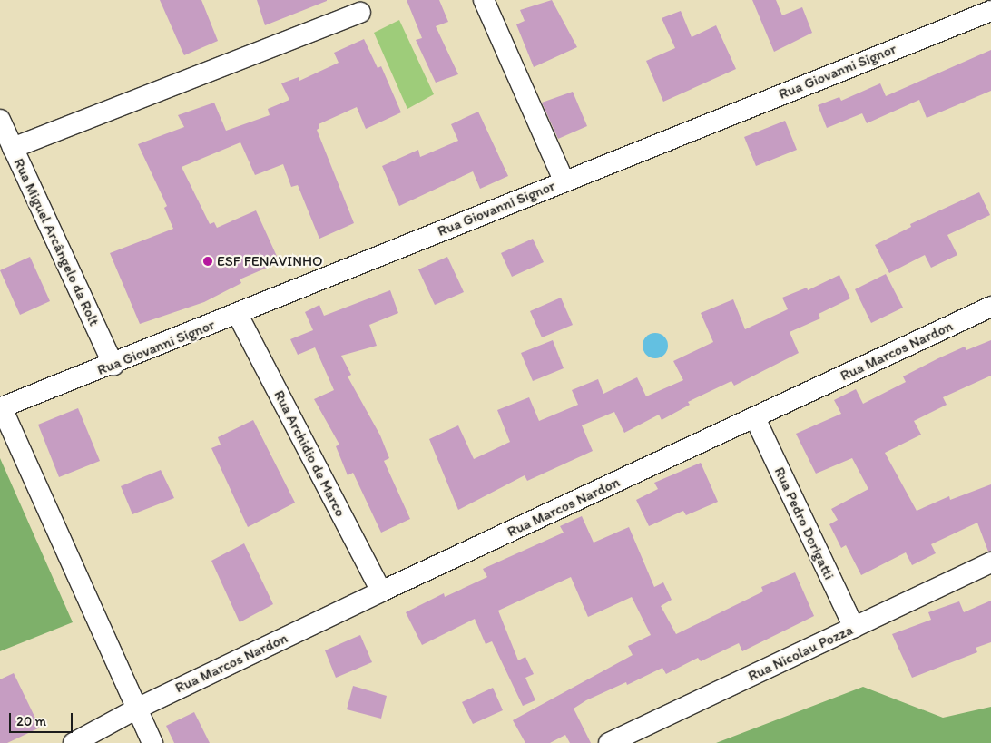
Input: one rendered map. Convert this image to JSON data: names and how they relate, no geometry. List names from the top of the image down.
{
  "streets": {
    "street": [
      "Rua Giovanni Signor",
      "Rua Miguel Arcângelo da Rolt",
      "Rua Marcos Nardon",
      "Rua Archidio de Marco",
      "Rua Pedro Dorigatti",
      "Rua Nicolau Pozza"
    ]
  },
  "crossings": [
    ["Rua Giovanni Signor", "Rua Miguel Arcângelo da Rolt"],
    ["Rua Giovanni Signor", "Rua Marcos Nardon"],
    ["Rua Giovanni Signor", "Rua Archidio de Marco"],
    ["Rua Marcos Nardon", "Rua Archidio de Marco"],
    ["Rua Marcos Nardon", "Rua Pedro Dorigatti"],
    ["Rua Pedro Dorigatti", "Rua Nicolau Pozza"]
  ],
  "places": ["ESF FENAVINHO"],
  "scale_bar": "20 m"
}
